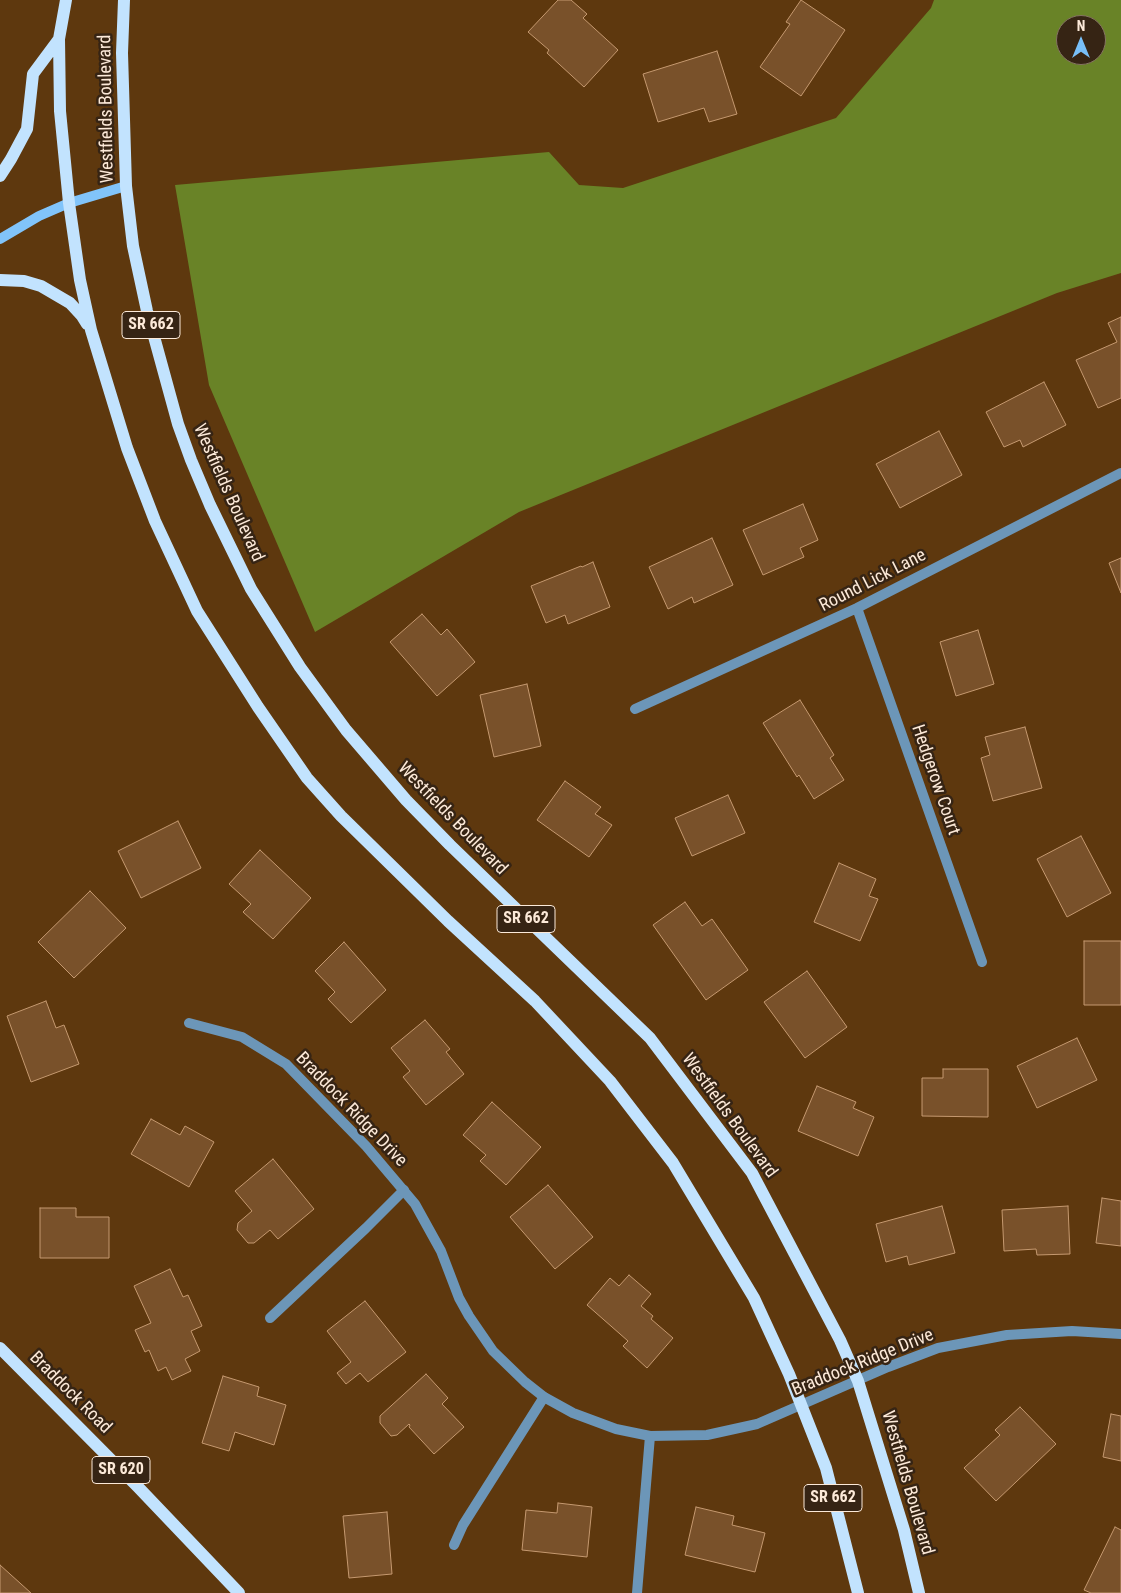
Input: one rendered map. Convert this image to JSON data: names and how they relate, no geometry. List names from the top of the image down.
{
  "streets": {
    "main road": [
      "Westfields Boulevard",
      "SR 662",
      "Braddock Road",
      "SR 620"
    ],
    "street": ["Round Lick Lane", "Hedgerow Court", "Braddock Ridge Drive"]
  },
  "crossings": [
    ["Westfields Boulevard", "Braddock Ridge Drive"],
    ["SR 662", "Braddock Ridge Drive"],
    ["Round Lick Lane", "Hedgerow Court"]
  ],
  "north": "top"
}
